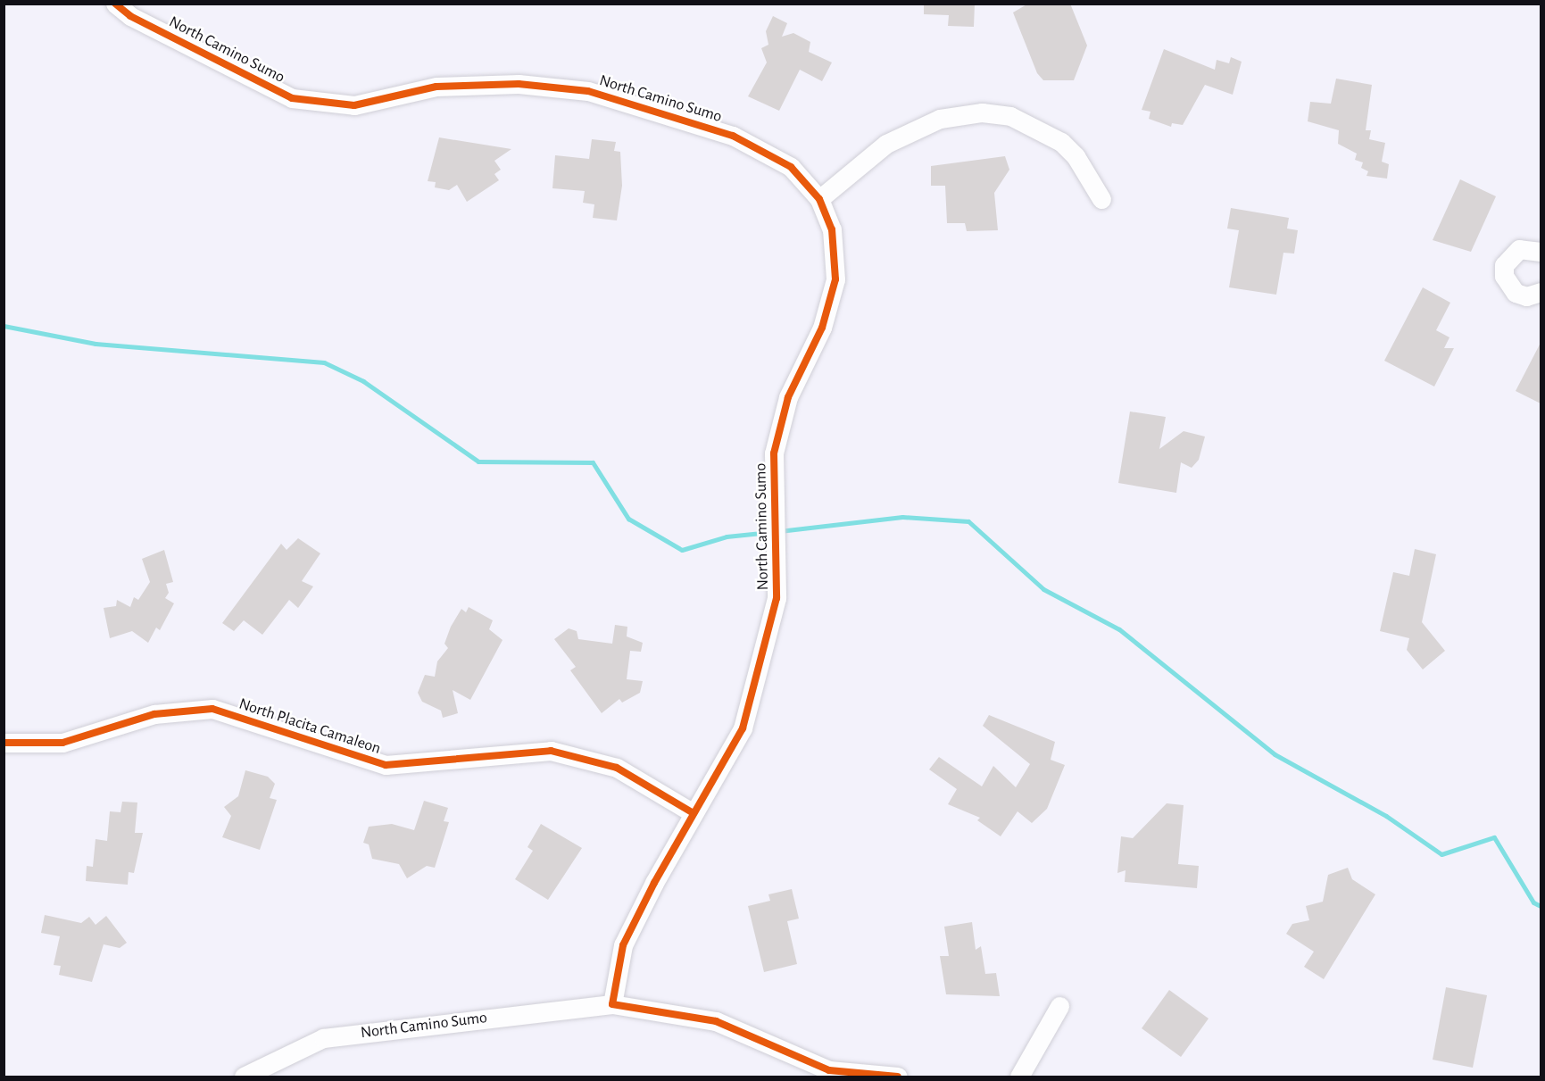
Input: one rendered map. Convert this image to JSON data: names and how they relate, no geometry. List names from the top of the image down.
{
  "streets": {
    "street": ["North Camino Sumo", "North Placita Camaleon"]
  },
  "crossings": [
    ["North Camino Sumo", "North Placita Camaleon"]
  ]
}
